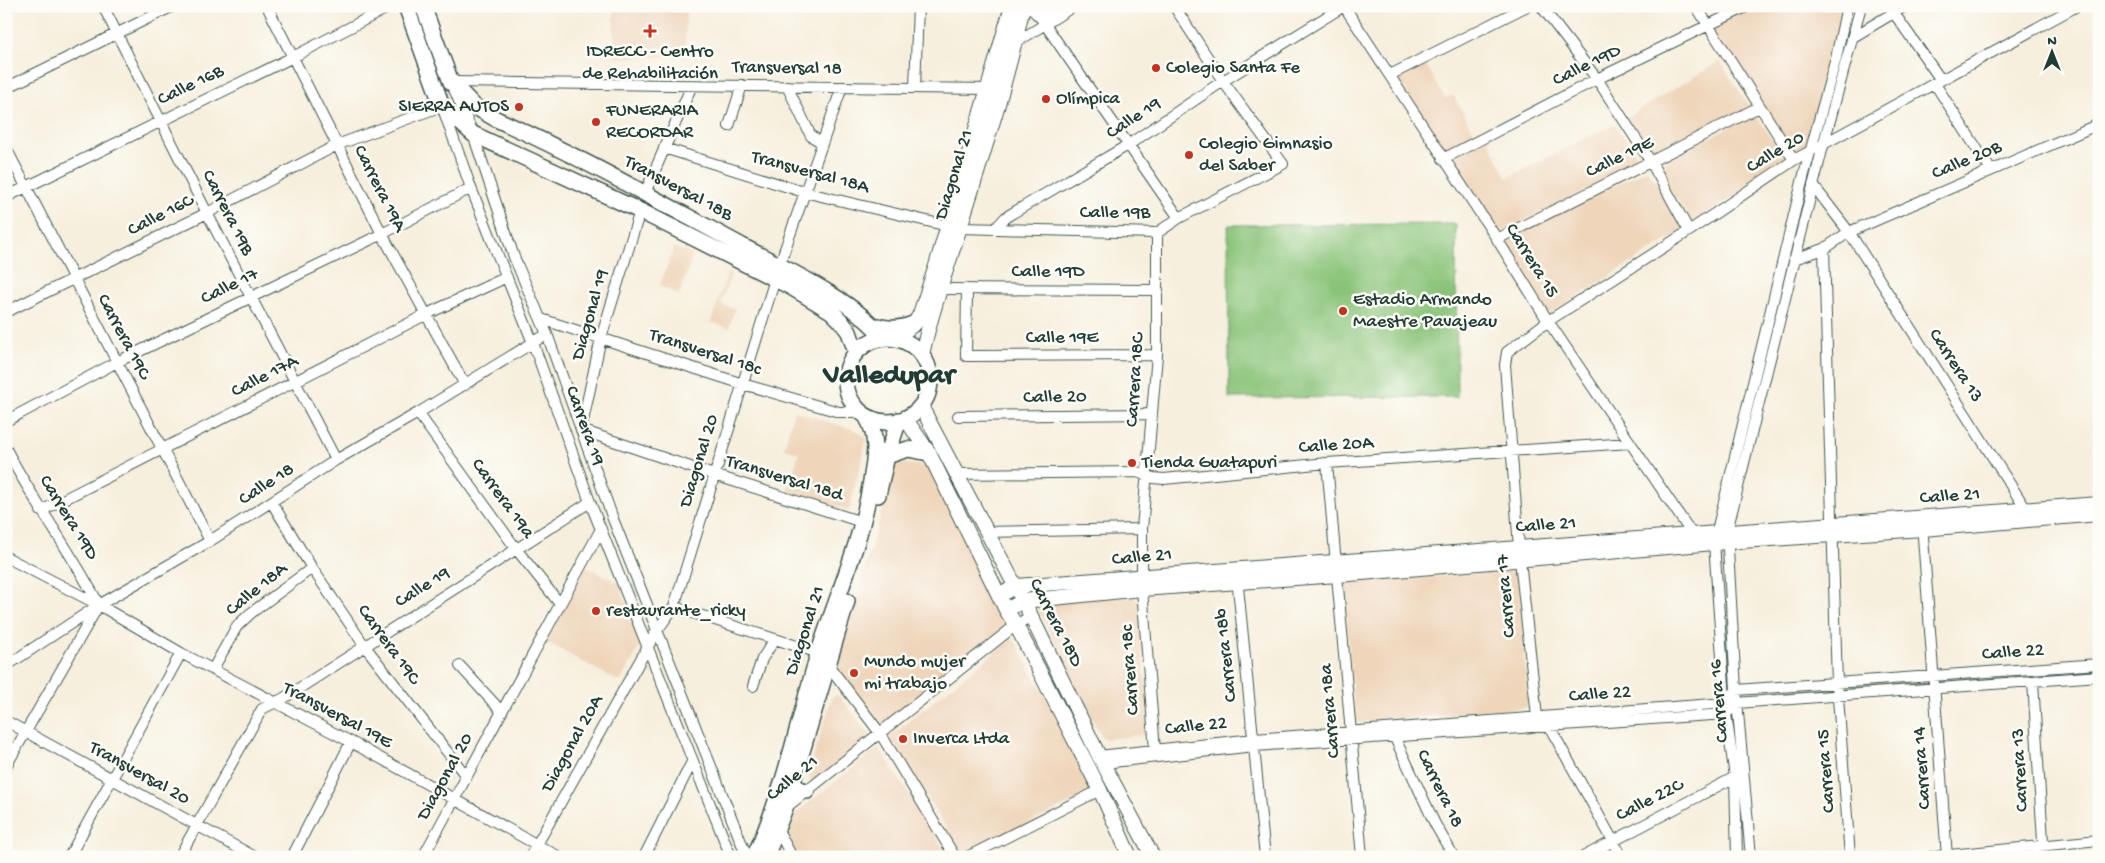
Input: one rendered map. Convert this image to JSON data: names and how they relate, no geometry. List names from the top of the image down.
{
  "streets": {
    "highway": ["Diagonal 21", "Transversal 18B", "Carrera 19"],
    "main road": ["Calle 21", "Carrera 18D"],
    "street": [
      "Calle 19D",
      "Transversal 18",
      "Calle 16B",
      "Calle 19",
      "Calle 20",
      "Calle 19E",
      "Calle 20B",
      "Transversal 18A",
      "Carrera 19A",
      "Carrera 19B",
      "Calle 19B",
      "Calle 16C",
      "Carrera 15",
      "Calle 17",
      "Diagonal 19",
      "Carrera 19C",
      "Transversal 18c",
      "Carrera 13",
      "Calle 17A",
      "Carrera 18C",
      "Calle 20A",
      "Diagonal 20",
      "Transversal 18d",
      "Calle 18",
      "Carrera 19a",
      "Carrera 19D",
      "Calle 18A",
      "Carrera 17",
      "Calle 22",
      "Carrera 18b",
      "Carrera 18c",
      "Carrera 16",
      "Carrera 18a",
      "Transversal 19E",
      "Diagonal 20A",
      "Carrera 14",
      "Transversal 20",
      "Carrera 18",
      "Calle 22C"
    ]
  },
  "crossings": [
    ["Calle 19D", "Calle 19E"],
    ["Calle 19D", "Diagonal 21"],
    ["Calle 19D", "Carrera 15"],
    ["Calle 19D", "Carrera 18C"],
    ["Transversal 18", "Diagonal 21"],
    ["Transversal 18", "Transversal 18B"],
    ["Transversal 18", "Carrera 19"],
    ["Transversal 18", "Diagonal 20"],
    ["Calle 16B", "Carrera 19A"],
    ["Calle 16B", "Carrera 19B"],
    ["Calle 16B", "Carrera 19C"],
    ["Calle 19", "Calle 19B"],
    ["Calle 19", "Carrera 15"],
    ["Calle 19", "Carrera 19C"],
    ["Calle 19", "Carrera 19"],
    ["Calle 19", "Carrera 19a"],
    ["Calle 19", "Transversal 19E"],
    ["Calle 20", "Carrera 15"],
    ["Calle 20", "Carrera 18C"],
    ["Calle 20", "Carrera 17"],
    ["Calle 19E", "Carrera 15"],
    ["Calle 19E", "Carrera 18C"],
    ["Calle 20B", "Carrera 13"],
    ["Transversal 18A", "Diagonal 21"],
    ["Transversal 18A", "Calle 19B"],
    ["Transversal 18A", "Diagonal 20"],
    ["Diagonal 21", "Transversal 18B"],
    ["Diagonal 21", "Calle 19B"],
    ["Diagonal 21", "Transversal 18c"],
    ["Diagonal 21", "Transversal 18d"],
    ["Diagonal 21", "Calle 21"],
    ["Diagonal 21", "Carrera 18D"],
    ["Carrera 19A", "Calle 16C"],
    ["Carrera 19A", "Calle 17"],
    ["Carrera 19A", "Calle 17A"],
    ["Carrera 19A", "Calle 18"],
    ["Transversal 18B", "Calle 16C"],
    ["Transversal 18B", "Diagonal 19"],
    ["Transversal 18B", "Transversal 18c"],
    ["Transversal 18B", "Carrera 19"],
    ["Transversal 18B", "Diagonal 20"],
    ["Transversal 18B", "Carrera 18D"],
    ["Carrera 19B", "Calle 16C"],
    ["Carrera 19B", "Calle 17"],
    ["Carrera 19B", "Calle 17A"],
    ["Carrera 19B", "Calle 18"],
    ["Calle 19B", "Carrera 18C"],
    ["Calle 16C", "Carrera 19C"],
    ["Calle 16C", "Carrera 19"],
    ["Carrera 15", "Calle 20A"],
    ["Carrera 15", "Calle 21"],
    ["Carrera 15", "Calle 22"],
    ["Calle 17", "Carrera 19C"],
    ["Calle 17", "Carrera 19"],
    ["Diagonal 19", "Transversal 18c"],
    ["Diagonal 19", "Carrera 19"],
    ["Diagonal 19", "Transversal 18d"],
    ["Carrera 19C", "Calle 17A"],
    ["Carrera 19C", "Diagonal 20"],
    ["Carrera 19C", "Calle 18"],
    ["Carrera 19C", "Calle 18A"],
    ["Transversal 18c", "Carrera 19"],
    ["Transversal 18c", "Diagonal 20"],
    ["Transversal 18c", "Carrera 18D"],
    ["Carrera 13", "Calle 21"],
    ["Carrera 13", "Calle 22"],
    ["Calle 17A", "Carrera 19"],
    ["Calle 17A", "Carrera 19D"],
    ["Carrera 18C", "Calle 20A"],
    ["Carrera 18C", "Calle 21"],
    ["Carrera 18C", "Carrera 18c"],
    ["Carrera 19", "Diagonal 20"],
    ["Carrera 19", "Transversal 18d"],
    ["Carrera 19", "Calle 18"],
    ["Carrera 19", "Diagonal 20A"],
    ["Calle 20A", "Carrera 17"],
    ["Calle 20A", "Carrera 18D"],
    ["Diagonal 20", "Transversal 18d"],
    ["Diagonal 20", "Carrera 19a"],
    ["Diagonal 20", "Transversal 19E"],
    ["Diagonal 20", "Diagonal 20A"],
    ["Calle 18", "Carrera 19a"],
    ["Calle 18", "Carrera 19D"],
    ["Calle 18", "Transversal 19E"],
    ["Calle 21", "Carrera 17"],
    ["Calle 21", "Carrera 18D"],
    ["Calle 21", "Carrera 18b"],
    ["Calle 21", "Carrera 18c"],
    ["Calle 21", "Carrera 16"],
    ["Calle 21", "Carrera 18a"],
    ["Calle 21", "Carrera 14"],
    ["Carrera 19D", "Transversal 19E"],
    ["Calle 18A", "Transversal 19E"],
    ["Carrera 17", "Calle 22"],
    ["Carrera 18D", "Calle 22"],
    ["Calle 22", "Carrera 18b"],
    ["Calle 22", "Carrera 18c"],
    ["Calle 22", "Carrera 16"],
    ["Calle 22", "Carrera 18a"],
    ["Calle 22", "Carrera 14"],
    ["Calle 22", "Carrera 18"],
    ["Carrera 16", "Calle 22C"],
    ["Transversal 19E", "Diagonal 20A"]
  ],
  "districts": ["Valledupar"],
  "places": {
    "health": ["IDRECC - Centro de Rehabilitación"],
    "other": [
      "Colegio Santa Fe",
      "Olímpica",
      "SIERRA AUTOS",
      "FUNERARIA RECORDAR",
      "Colegio Gimnasio del Saber",
      "Estadio Armando Maestre Pavajeau",
      "Tienda Guatapuri",
      "restaurante_ricky",
      "Mundo mujer mi trabajo",
      "Inverca Ltda"
    ]
  },
  "north": "top"
}
